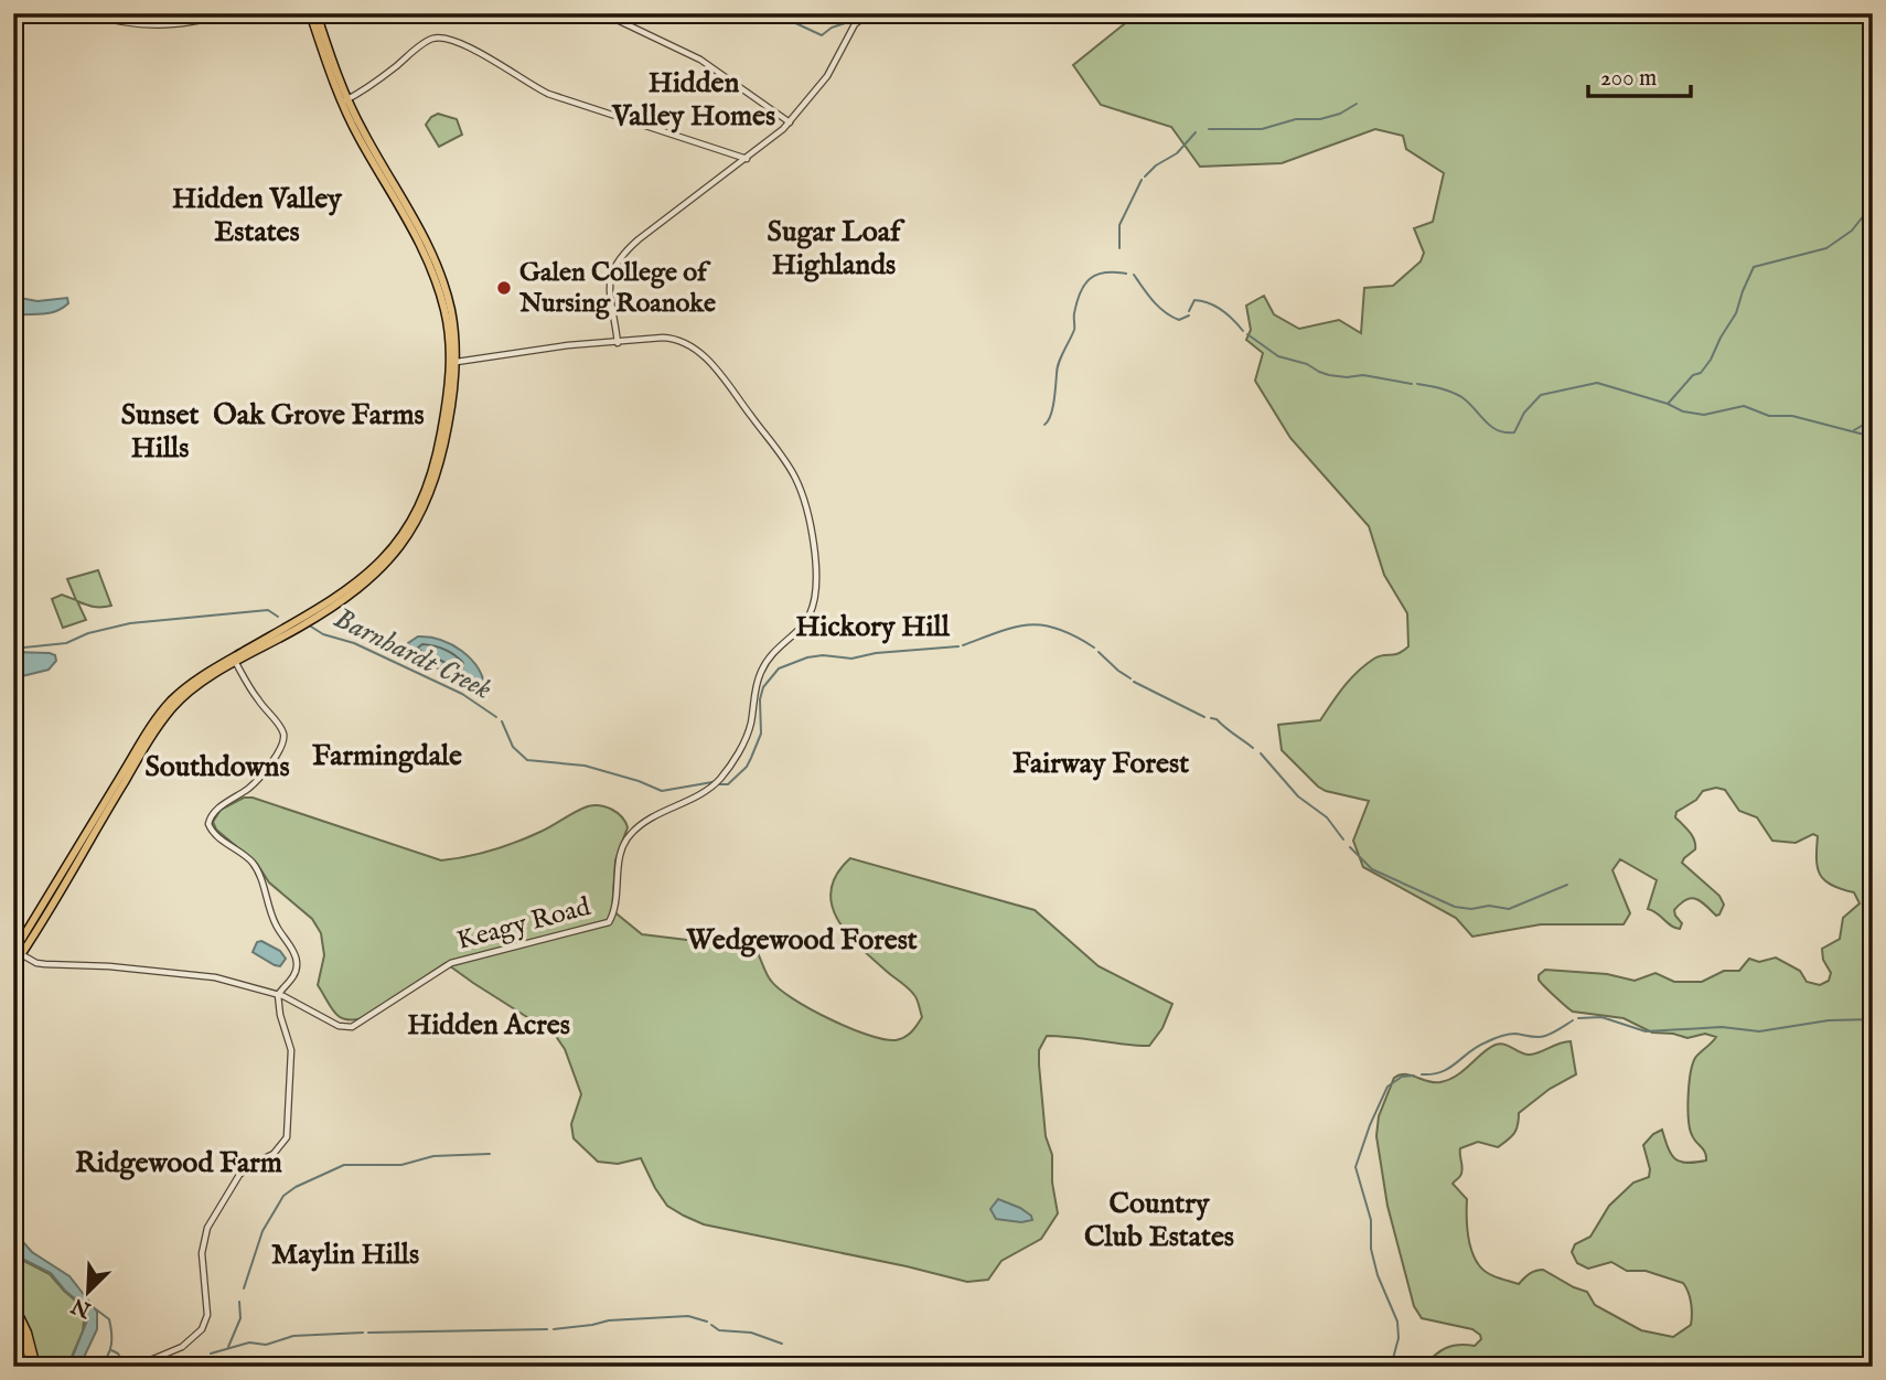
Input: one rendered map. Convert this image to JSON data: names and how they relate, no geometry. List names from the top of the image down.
{
  "streets": {
    "street": ["Keagy Road"]
  },
  "districts": [
    "Hidden Valley Homes",
    "Hidden Valley Estates",
    "Sugar Loaf Highlands",
    "Sunset Hills",
    "Oak Grove Farms",
    "Hickory Hill",
    "Farmingdale",
    "Fairway Forest",
    "Southdowns",
    "Wedgewood Forest",
    "Hidden Acres",
    "Ridgewood Farm",
    "Country Club Estates",
    "Maylin Hills"
  ],
  "water": ["Barnhardt Creek"],
  "places": ["Galen College of Nursing Roanoke"],
  "scale_bar": "200 m",
  "north": "bottom left"
}
